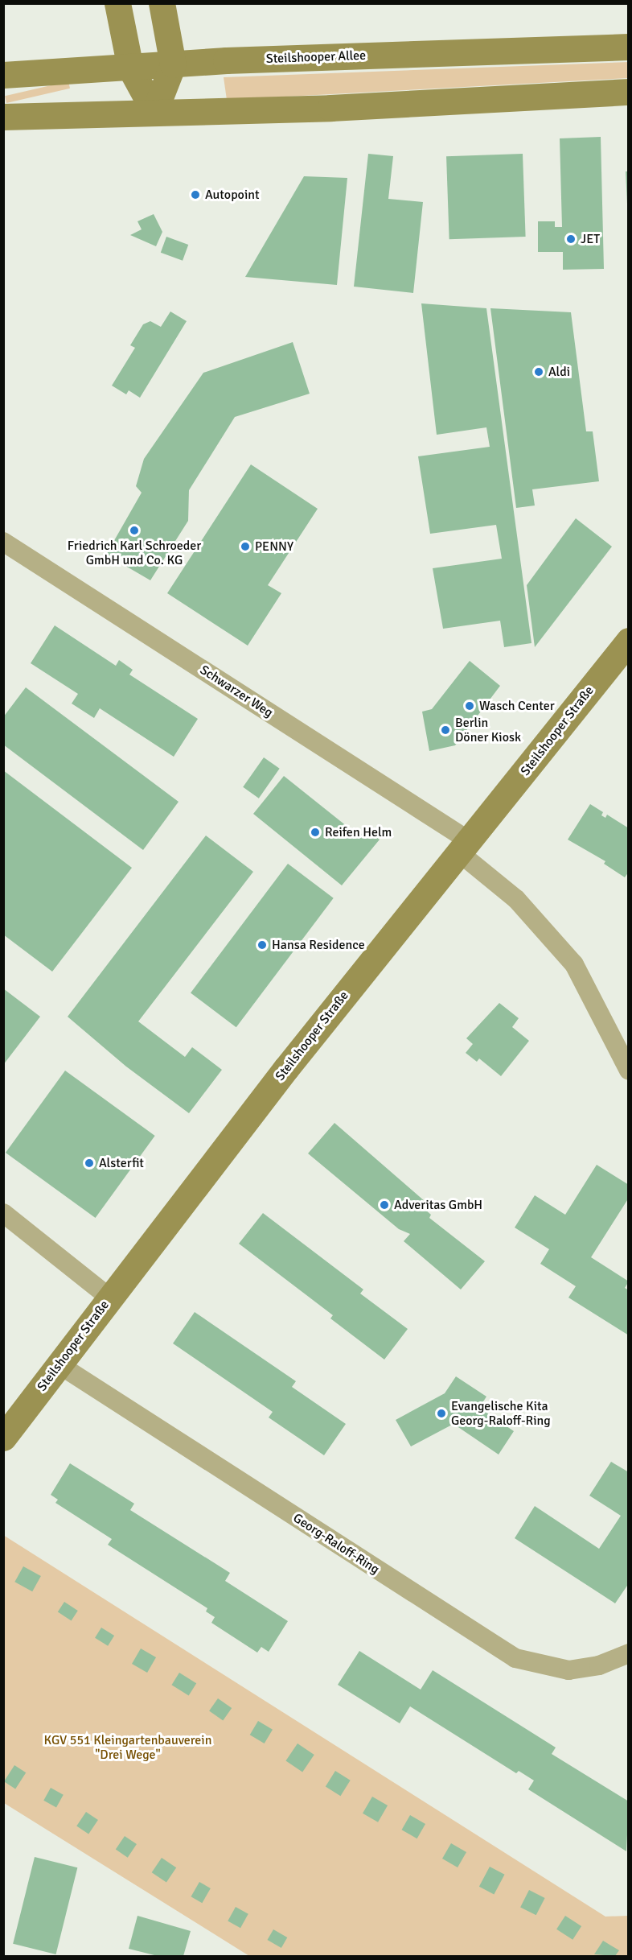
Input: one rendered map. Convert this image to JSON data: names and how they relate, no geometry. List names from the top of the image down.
{
  "streets": {
    "main road": ["Steilshooper Allee", "Steilshooper Straße"],
    "street": ["Schwarzer Weg", "Georg-Raloff-Ring"]
  },
  "crossings": [
    ["Schwarzer Weg", "Steilshooper Straße"],
    ["Steilshooper Straße", "Georg-Raloff-Ring"]
  ],
  "parks": ["KGV 551 Kleingartenbauverein \"Drei Wege\""],
  "places": [
    "Autopoint",
    "JET",
    "Aldi",
    "Friedrich Karl Schroeder GmbH und Co. KG",
    "PENNY",
    "Wasch Center",
    "Berlin Döner Kiosk",
    "Reifen Helm",
    "Hansa Residence",
    "Alsterfit",
    "Adveritas GmbH",
    "Evangelische Kita Georg-Raloff-Ring"
  ]
}
